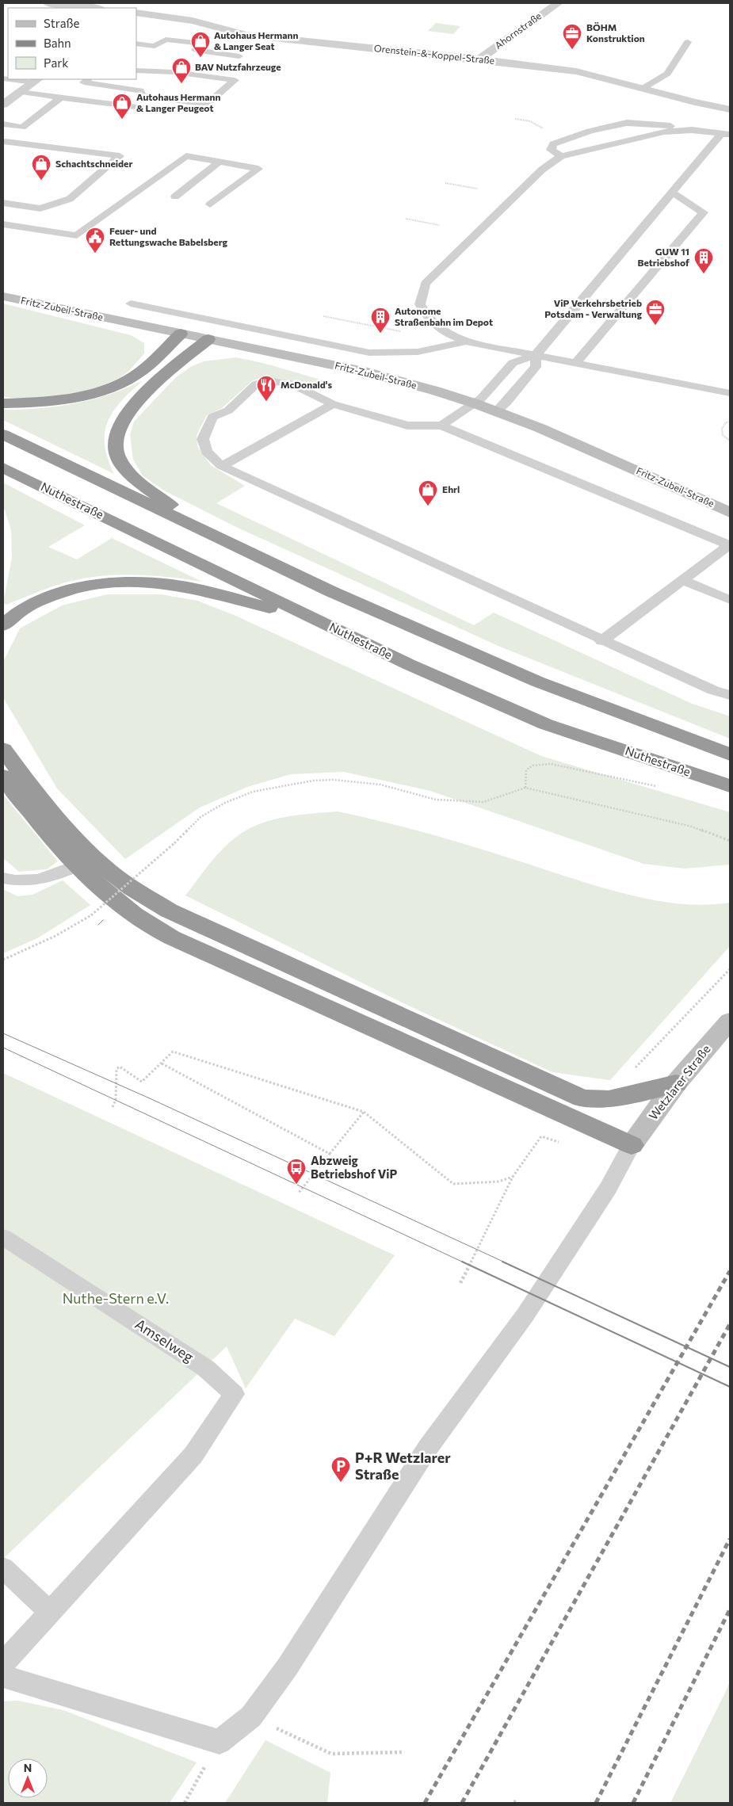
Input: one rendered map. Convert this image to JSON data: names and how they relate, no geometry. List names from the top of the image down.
{
  "streets": {
    "highway": ["Nuthestraße"],
    "street": [
      "Ahornstraße",
      "Orenstein-&-Koppel-Straße",
      "Fritz-Zubeil-Straße",
      "Wetzlarer Straße"
    ],
    "lane": ["Amselweg"]
  },
  "crossings": [
    ["Ahornstraße", "Orenstein-&-Koppel-Straße"]
  ],
  "parks": ["Nuthe-Stern e.V."],
  "places": {
    "office": ["BÖHM Konstruktion", "ViP Verkehrsbetrieb Potsdam - Verwaltung"],
    "shop": [
      "Autohaus Hermann & Langer Seat",
      "BAV Nutzfahrzeuge",
      "Autohaus Hermann & Langer Peugeot",
      "Schachtschneider",
      "Ehrl"
    ],
    "public building": ["Feuer- und Rettungswache Babelsberg"],
    "building": ["GUW 11 Betriebshof", "Autonome Straßenbahn im Depot"],
    "restaurant": ["McDonald's"],
    "bus stop": ["Abzweig Betriebshof ViP"],
    "parking": ["P+R Wetzlarer Straße"]
  },
  "legend": ["Straße", "Bahn", "Park"],
  "north": "top"
}
